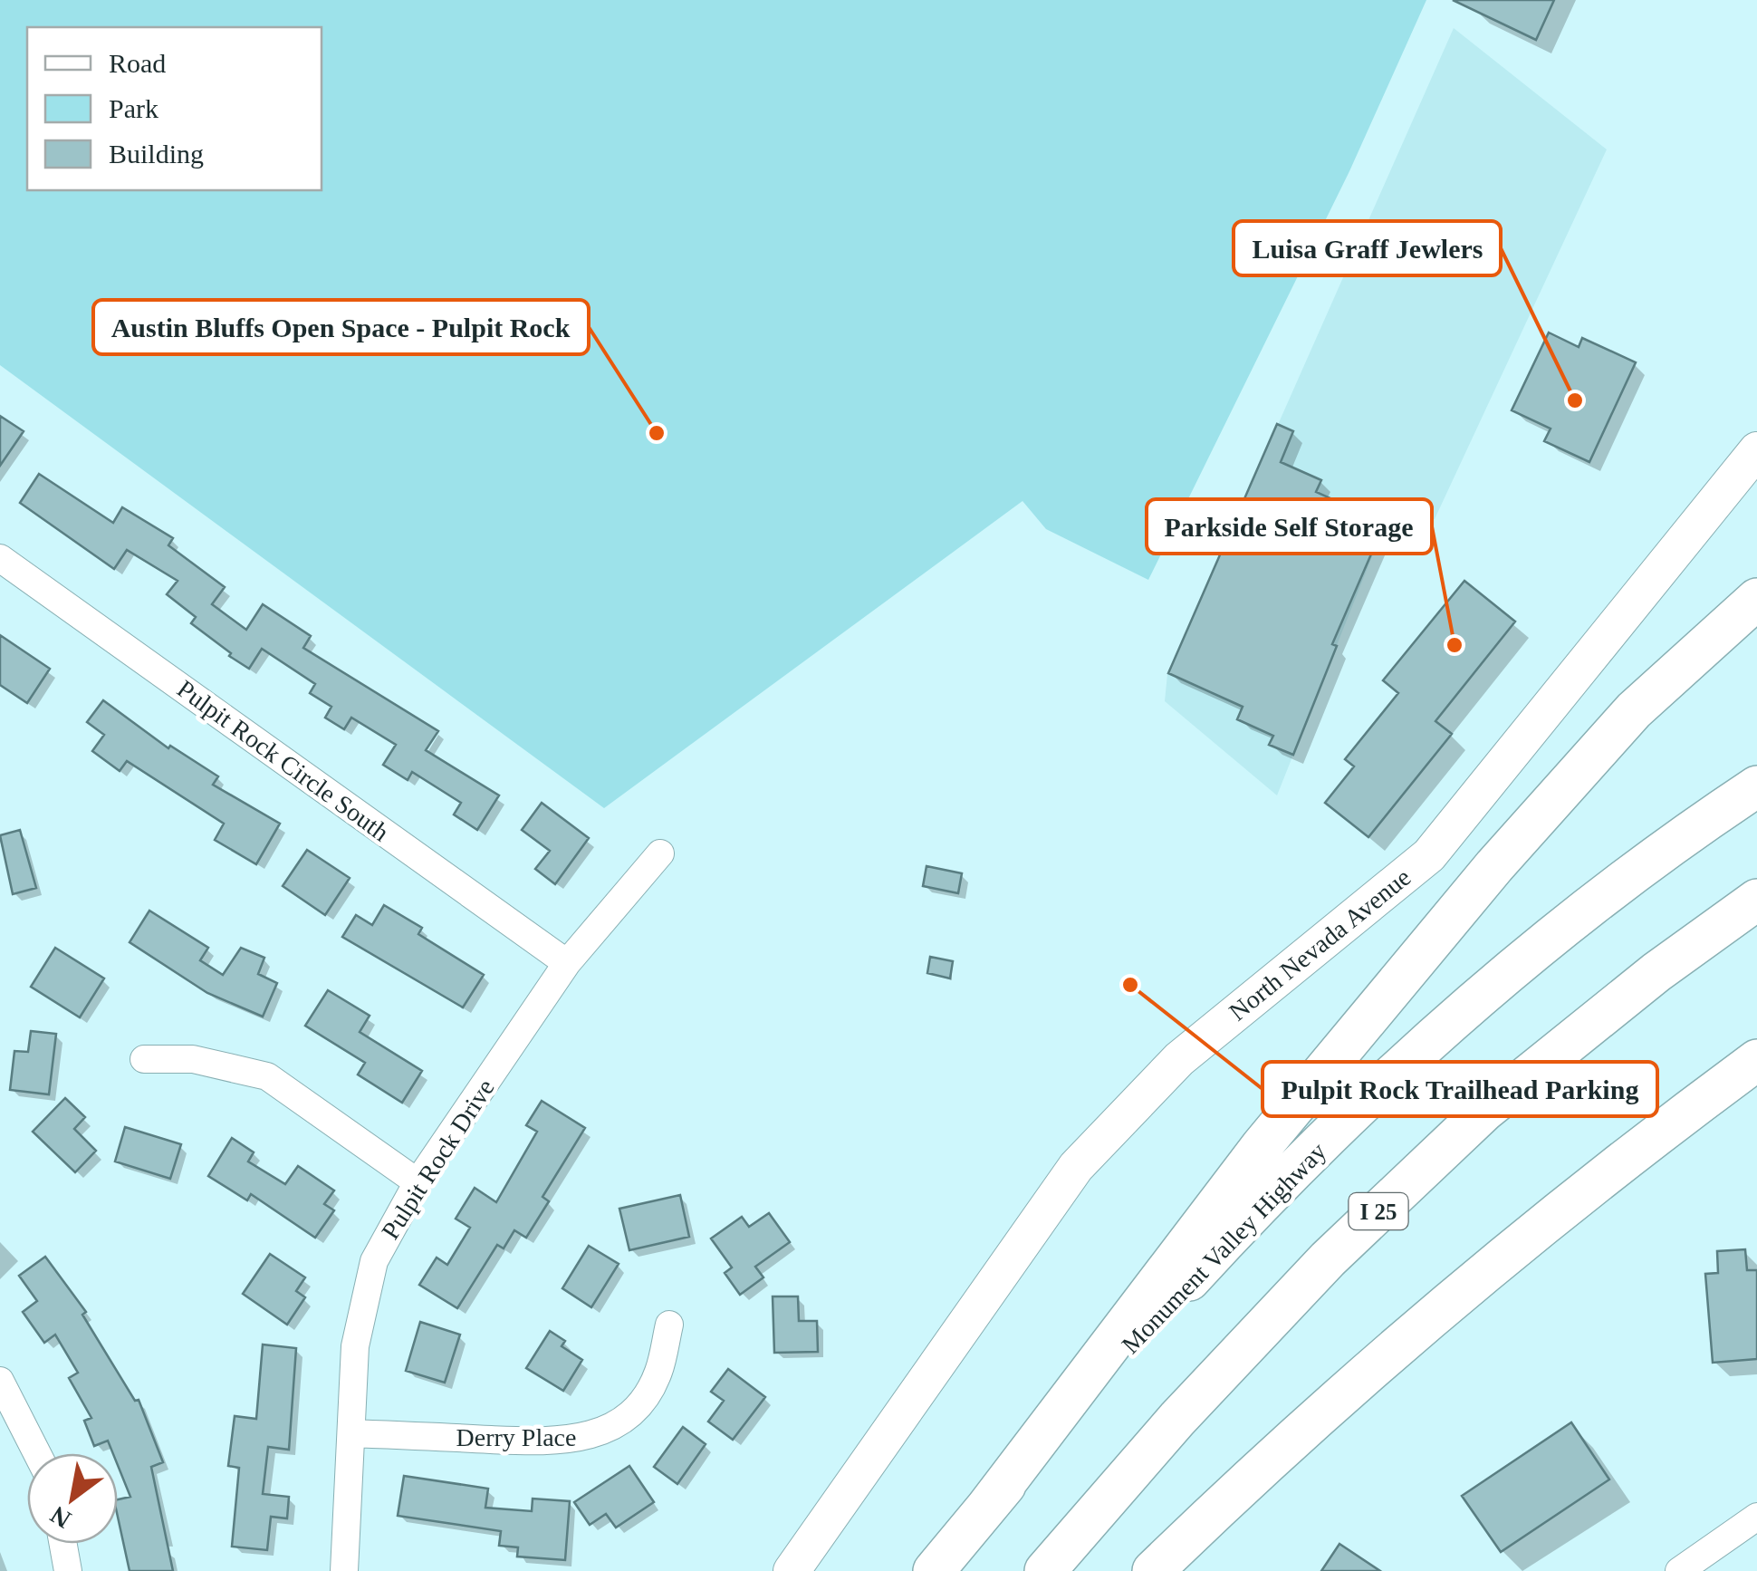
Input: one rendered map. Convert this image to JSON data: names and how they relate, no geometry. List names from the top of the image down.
{
  "streets": {
    "highway": ["I 25", "Monument Valley Highway"],
    "main road": ["North Nevada Avenue"],
    "street": ["Pulpit Rock Circle South", "Pulpit Rock Drive", "Derry Place"]
  },
  "crossings": [
    ["Pulpit Rock Circle South", "Pulpit Rock Drive"],
    ["Pulpit Rock Drive", "Derry Place"]
  ],
  "places": [
    "Luisa Graff Jewlers",
    "Austin Bluffs Open Space - Pulpit Rock",
    "Parkside Self Storage",
    "Pulpit Rock Trailhead Parking"
  ],
  "legend": ["Road", "Park", "Building"],
  "north": "bottom left"
}
